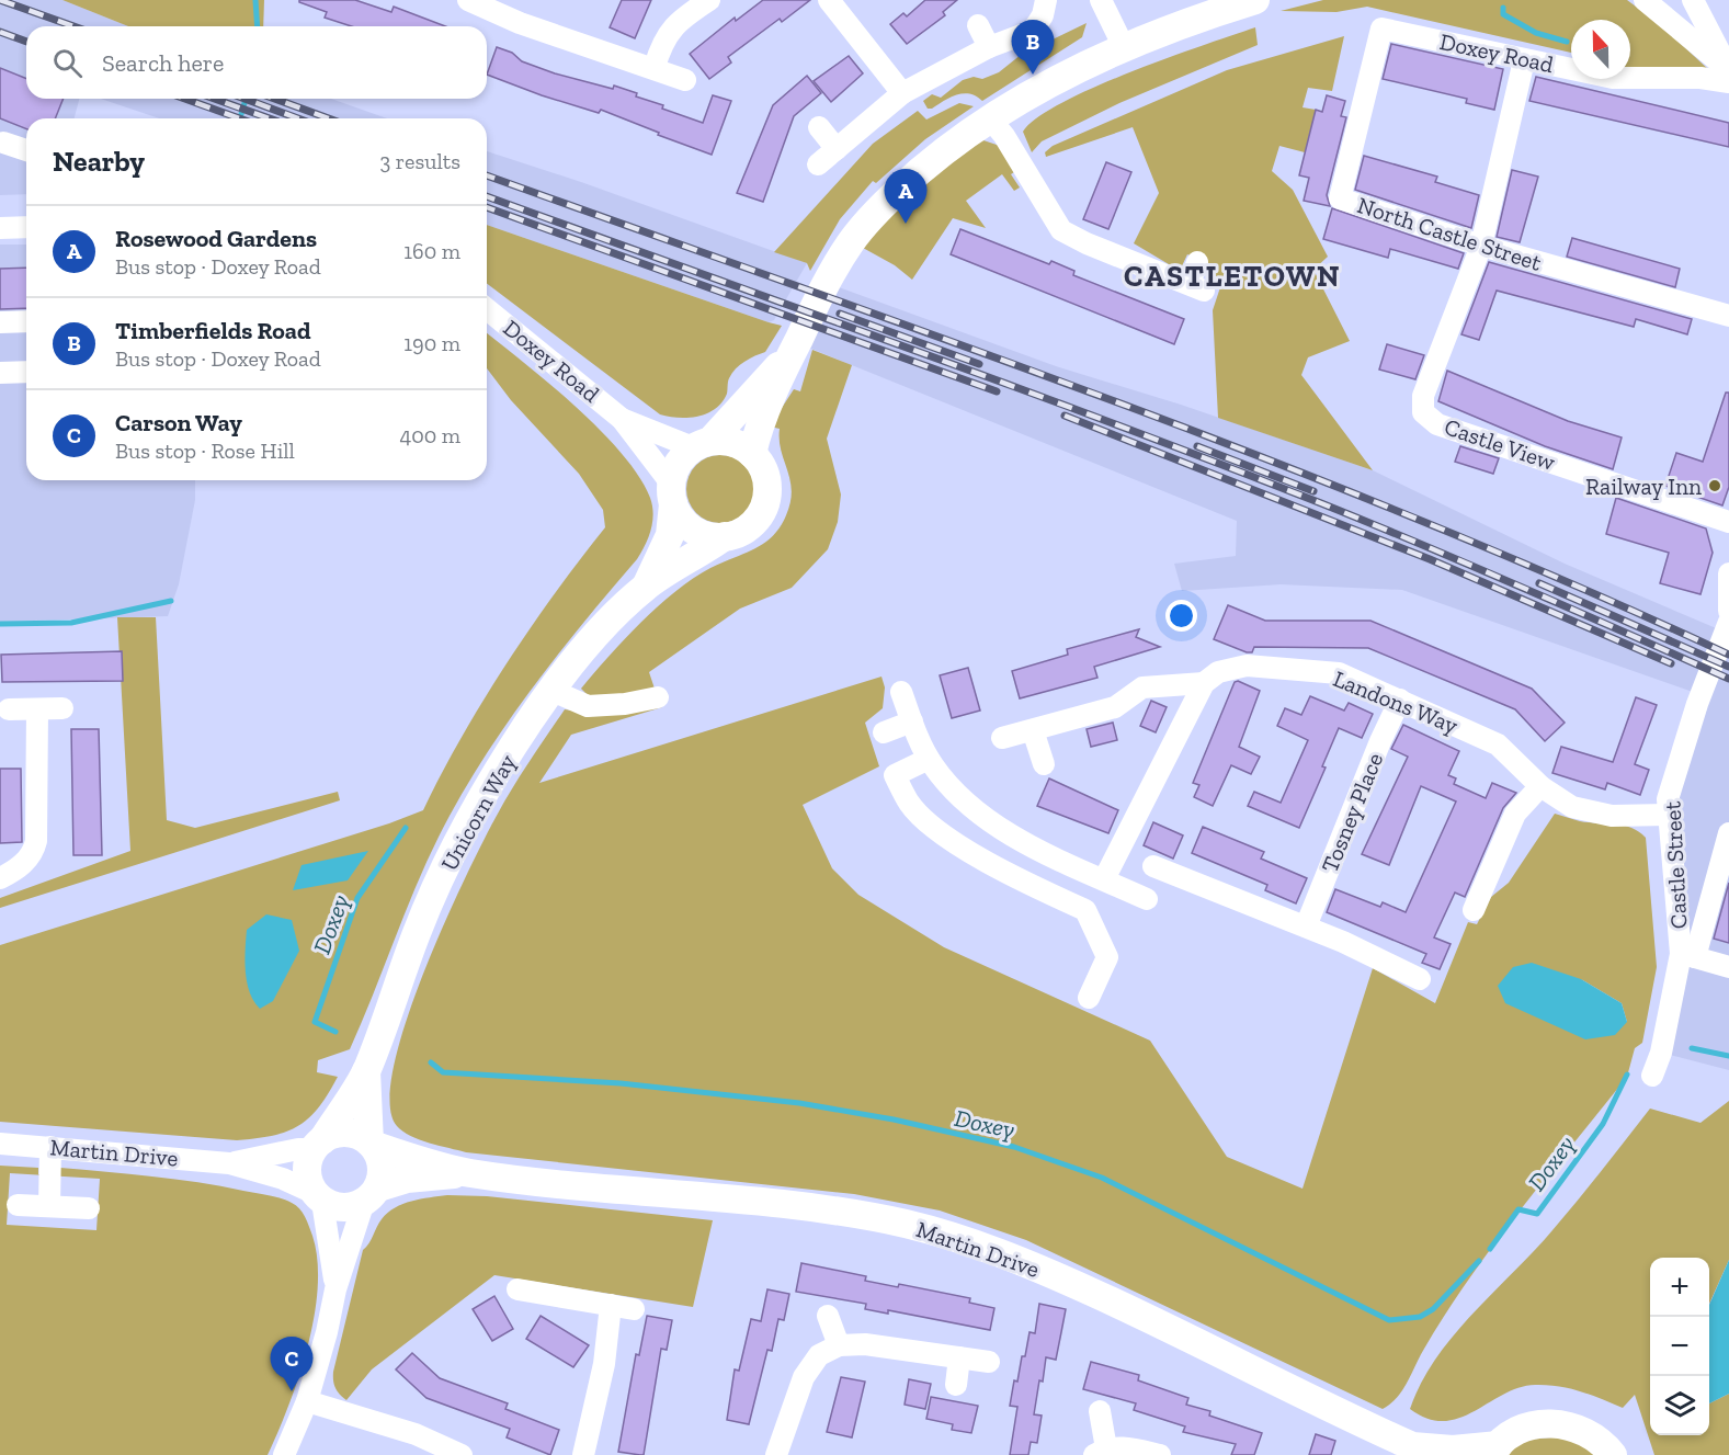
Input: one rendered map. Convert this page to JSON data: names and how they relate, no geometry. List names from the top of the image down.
{
  "streets": {
    "main road": ["Unicorn Way", "Martin Drive"],
    "street": [
      "Doxey Road",
      "North Castle Street",
      "Castle View",
      "Landons Way",
      "Tosney Place",
      "Castle Street"
    ]
  },
  "crossings": [
    ["Doxey Road", "North Castle Street"],
    ["Doxey Road", "Unicorn Way"],
    ["North Castle Street", "Castle View"],
    ["Landons Way", "Tosney Place"],
    ["Landons Way", "Castle Street"],
    ["Unicorn Way", "Martin Drive"]
  ],
  "districts": ["CASTLETOWN"],
  "water": ["Doxey"],
  "places": ["Railway Inn"],
  "north": "top",
  "page": {
    "pins": ["B", "A", "C"],
    "search": "Search here",
    "heading": ["Nearby", "3 results"],
    "list": [
      {
        "mark": "A",
        "name": "Rosewood Gardens",
        "note": "Bus stop · Doxey Road",
        "value": "160 m"
      },
      {
        "mark": "B",
        "name": "Timberfields Road",
        "note": "Bus stop · Doxey Road",
        "value": "190 m"
      },
      {
        "mark": "C",
        "name": "Carson Way",
        "note": "Bus stop · Rose Hill",
        "value": "400 m"
      }
    ],
    "map_buttons": ["+", "−"]
  }
}
